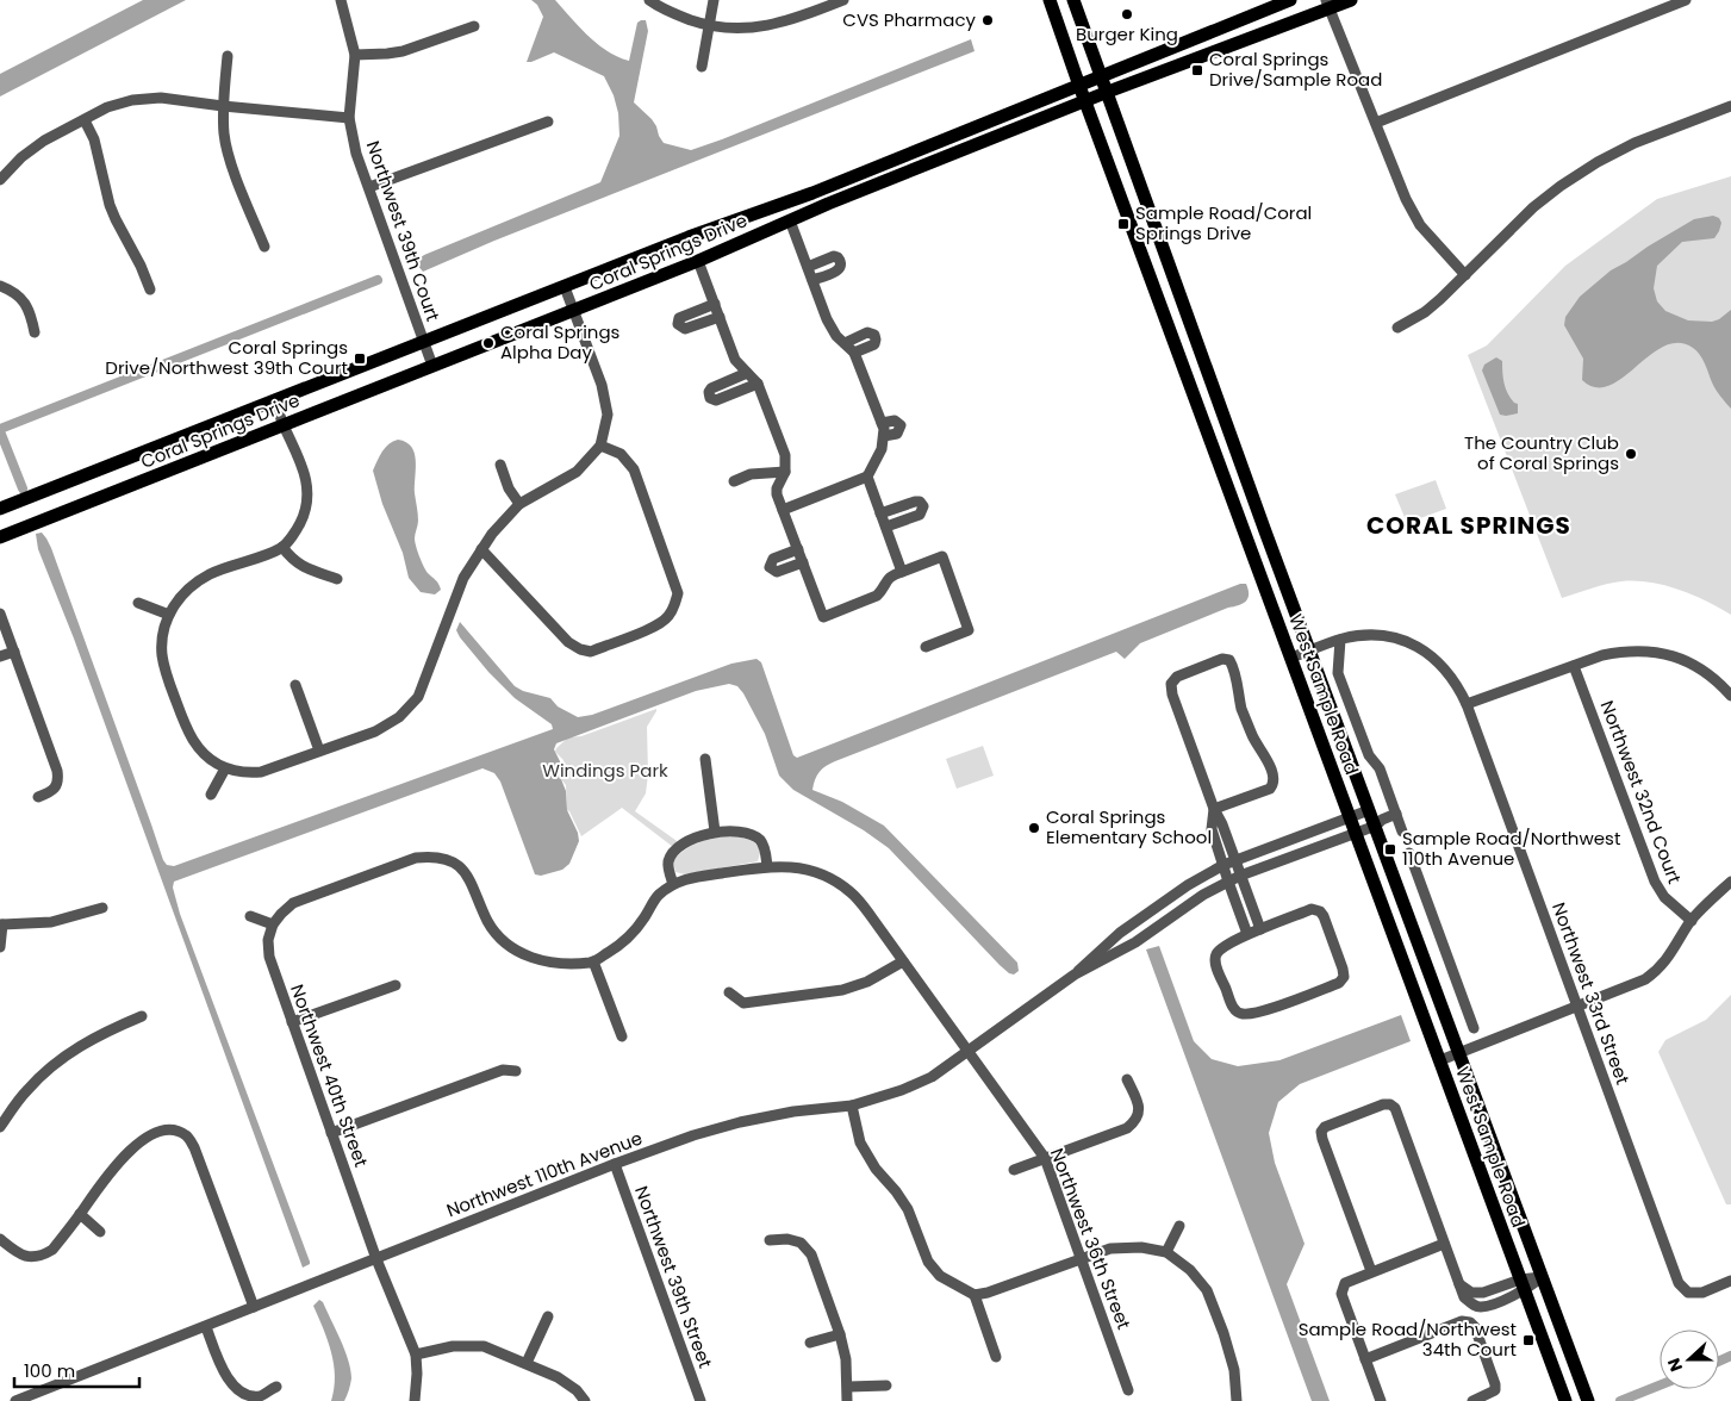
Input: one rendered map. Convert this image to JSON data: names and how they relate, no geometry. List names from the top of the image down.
{
  "streets": {
    "main road": ["Coral Springs Drive", "West Sample Road"],
    "street": [
      "Northwest 39th Court",
      "Northwest 32nd Court",
      "Northwest 33rd Street",
      "Northwest 40th Street",
      "Northwest 110th Avenue",
      "Northwest 36th Street",
      "Northwest 39th Street"
    ]
  },
  "crossings": [
    ["Northwest 39th Court", "Coral Springs Drive"],
    ["Coral Springs Drive", "West Sample Road"],
    ["West Sample Road", "Northwest 33rd Street"],
    ["West Sample Road", "Northwest 110th Avenue"],
    ["Northwest 40th Street", "Northwest 110th Avenue"],
    ["Northwest 110th Avenue", "Northwest 36th Street"],
    ["Northwest 110th Avenue", "Northwest 39th Street"]
  ],
  "districts": ["CORAL SPRINGS"],
  "parks": ["Windings Park"],
  "places": {
    "other": [
      "Burger King",
      "CVS Pharmacy",
      "Coral Springs Alpha Day",
      "The Country Club of Coral Springs",
      "Coral Springs Elementary School"
    ],
    "transit": [
      "Coral Springs Drive/Sample Road",
      "Sample Road/Coral Springs Drive",
      "Coral Springs Drive/Northwest 39th Court",
      "Sample Road/Northwest 110th Avenue",
      "Sample Road/Northwest 34th Court"
    ]
  },
  "scale_bar": "100 m",
  "north": "left"
}
